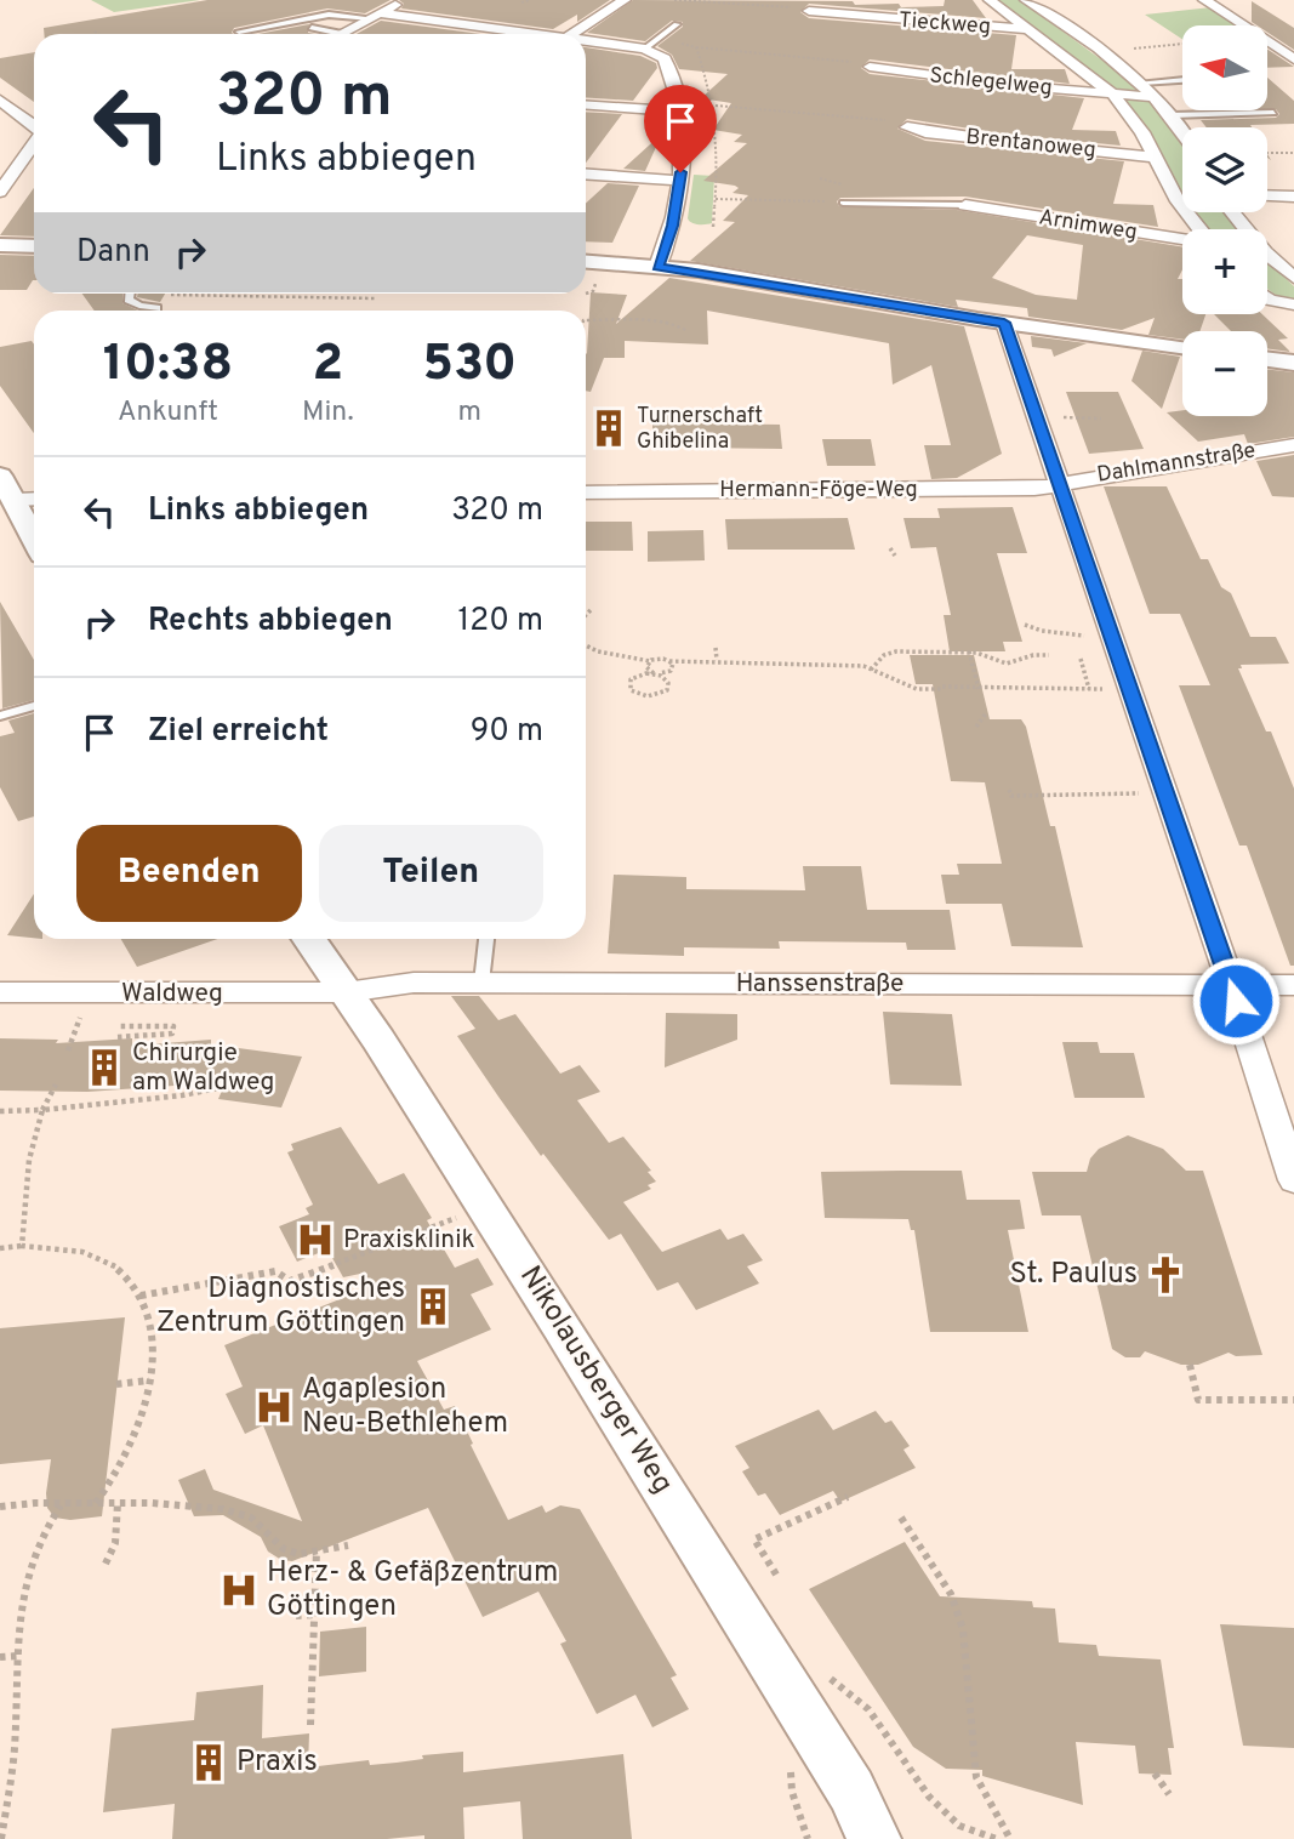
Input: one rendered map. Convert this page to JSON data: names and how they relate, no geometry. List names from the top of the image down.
{
  "streets": {
    "street": [
      "Tieckweg",
      "Schlegelweg",
      "Brentanoweg",
      "Arnimweg",
      "Dahlmannstraße",
      "Hermann-Föge-Weg",
      "Hanssenstraße",
      "Waldweg",
      "Nikolausberger Weg"
    ]
  },
  "crossings": [
    ["Dahlmannstraße", "Hermann-Föge-Weg"],
    ["Hanssenstraße", "Waldweg"],
    ["Hanssenstraße", "Nikolausberger Weg"],
    ["Waldweg", "Nikolausberger Weg"]
  ],
  "places": {
    "building": [
      "Turnerschaft Ghibelina",
      "Chirurgie am Waldweg",
      "Diagnostisches Zentrum Göttingen",
      "Praxis"
    ],
    "hospital": ["Praxisklinik", "Agaplesion Neu-Bethlehem", "Herz- & Gefäßzentrum Göttingen"],
    "church": ["St. Paulus"]
  },
  "north": "left",
  "page": {
    "map_buttons": ["+", "−"],
    "turn": ["320 m", "Links abbiegen"],
    "then": "Dann",
    "eta": [
      "10:38",
      "Ankunft",
      "2",
      "Min.",
      "530",
      "m"
    ],
    "list": [
      {
        "name": "Links abbiegen",
        "value": "320 m"
      },
      {
        "name": "Rechts abbiegen",
        "value": "120 m"
      },
      {
        "name": "Ziel erreicht",
        "value": "90 m"
      }
    ],
    "buttons": ["Beenden", "Teilen"]
  }
}
